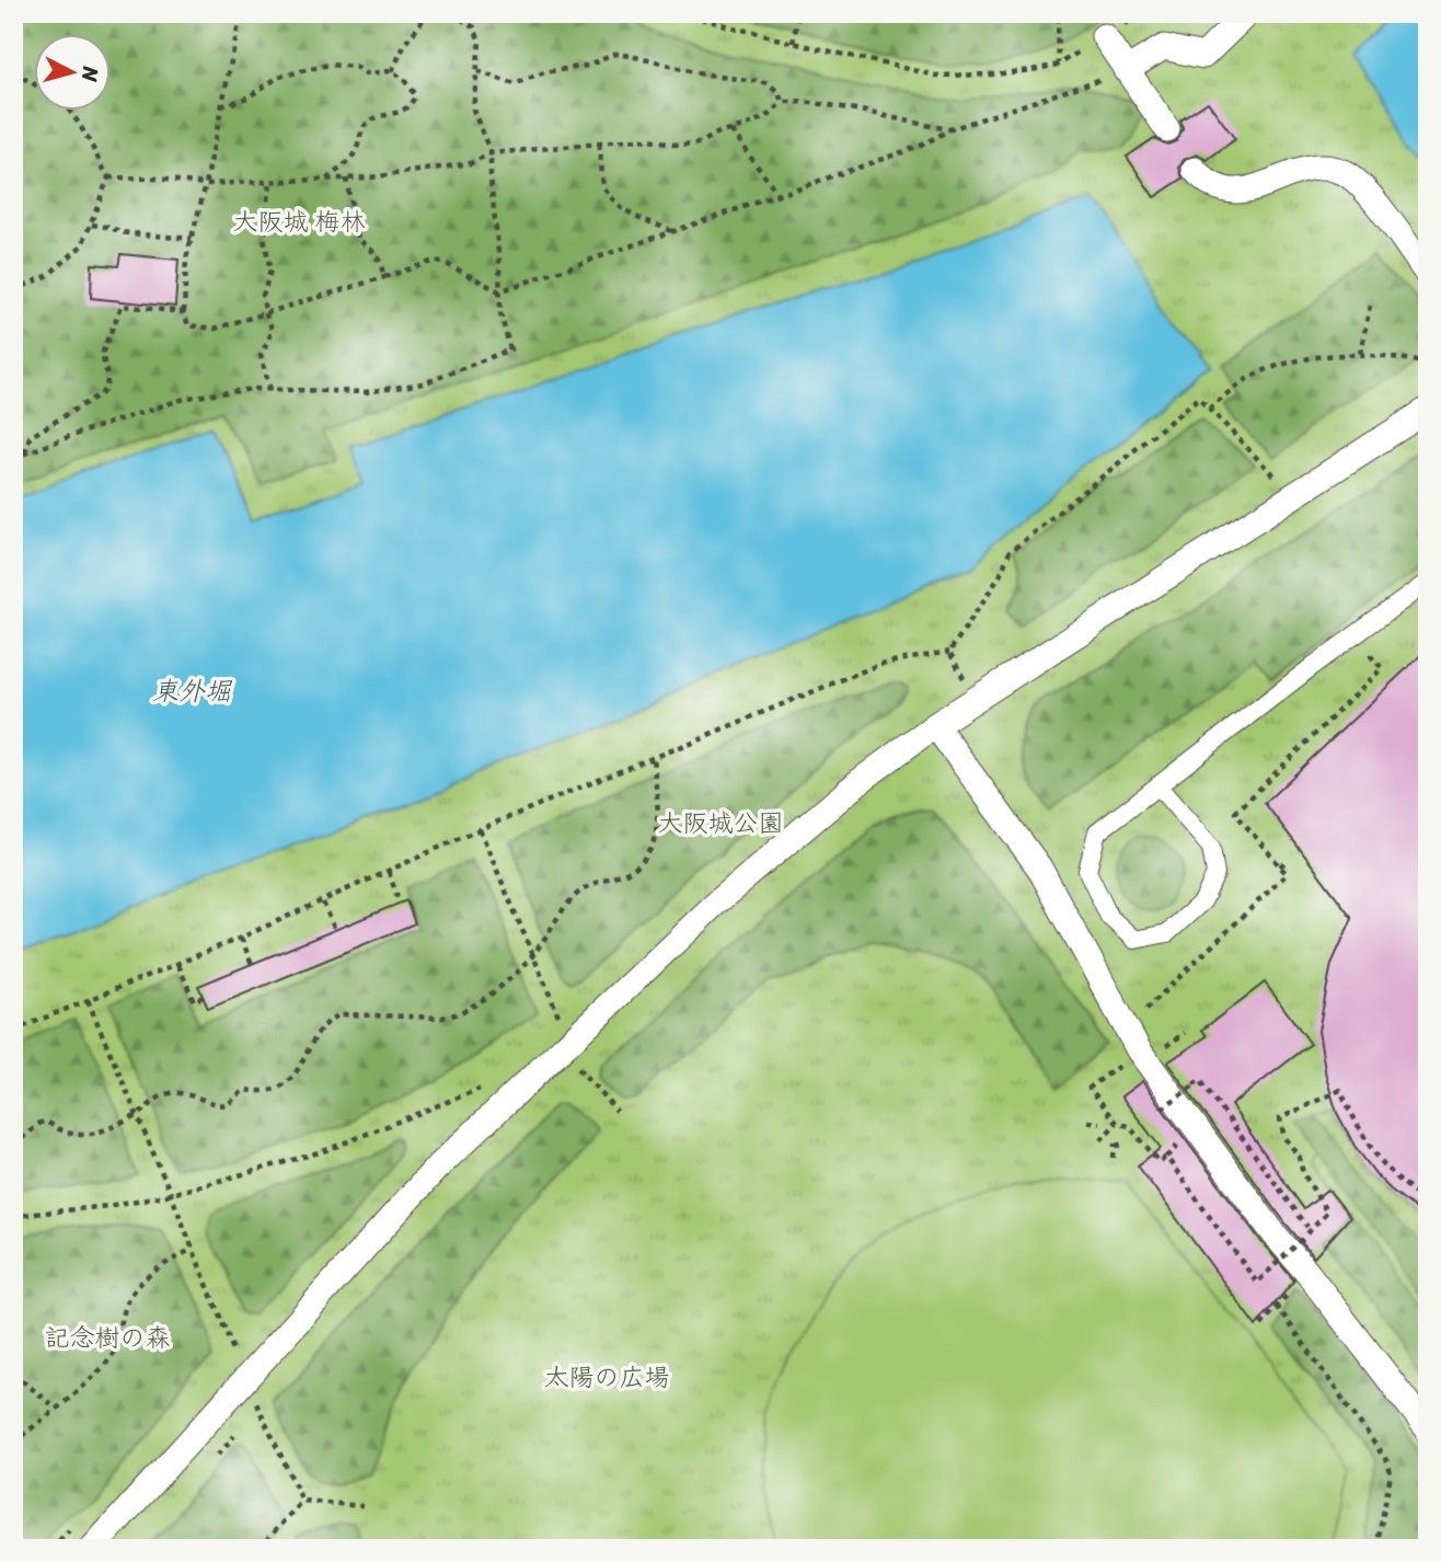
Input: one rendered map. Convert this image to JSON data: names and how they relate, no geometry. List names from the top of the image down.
{
  "water": ["東外堀"],
  "parks": [
    "大阪城 梅林",
    "大阪城公園",
    "記念樹の森",
    "太陽の広場"
  ],
  "north": "right"
}
